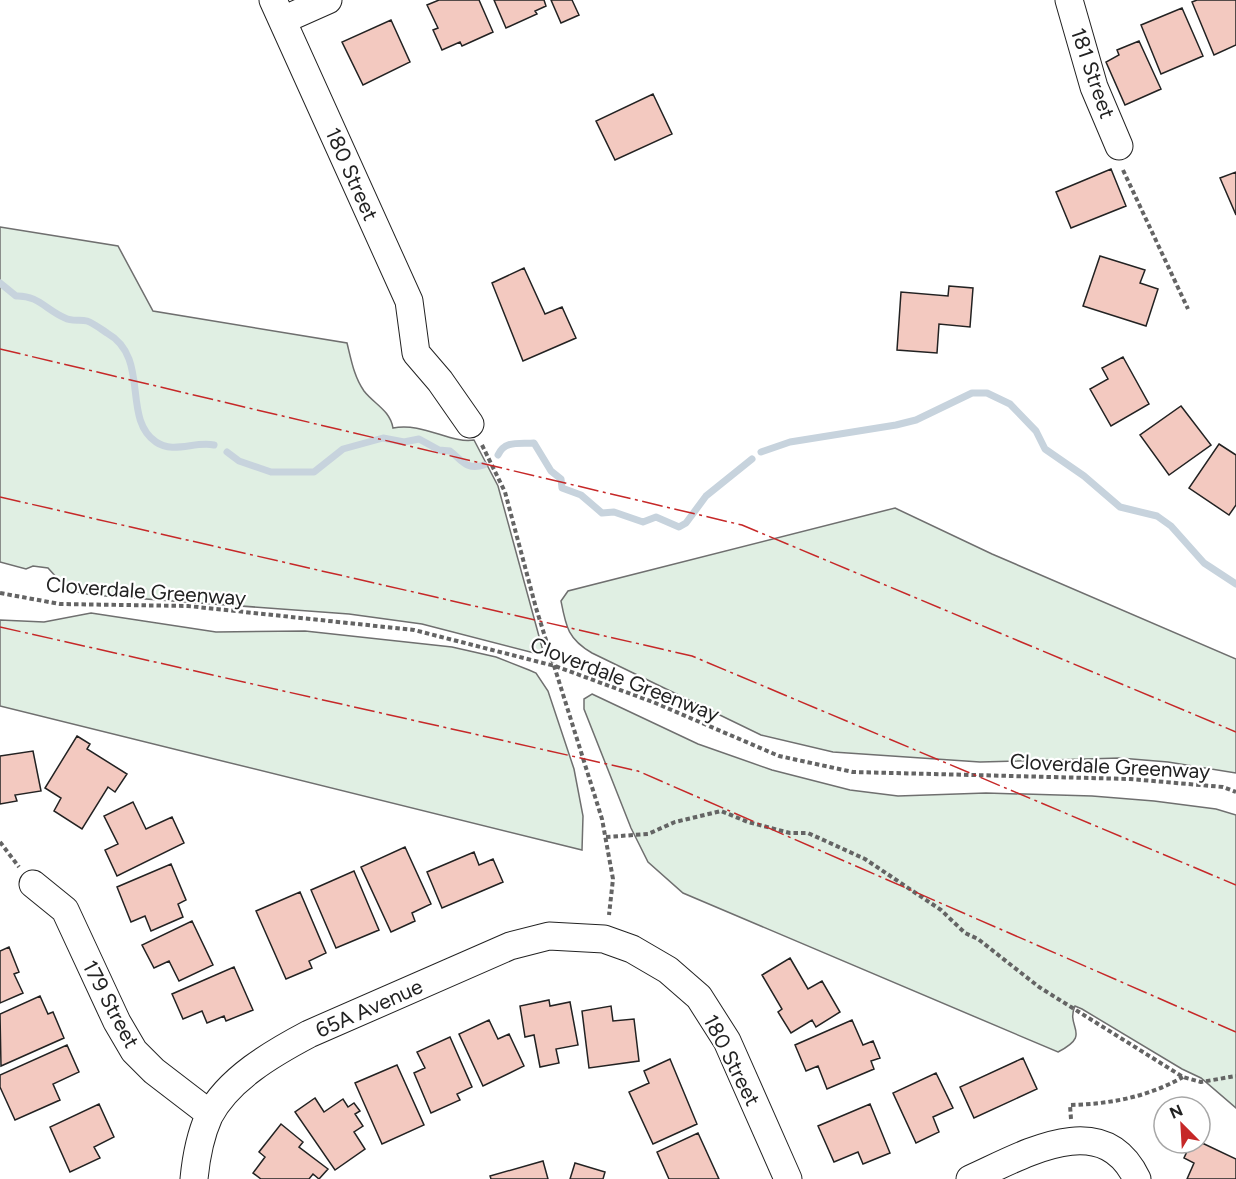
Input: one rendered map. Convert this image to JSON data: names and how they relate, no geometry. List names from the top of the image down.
{
  "streets": {
    "street": [
      "181 Street",
      "180 Street",
      "179 Street",
      "65A Avenue"
    ],
    "path": ["Cloverdale Greenway"]
  },
  "crossings": [
    ["180 Street", "65A Avenue"],
    ["179 Street", "65A Avenue"]
  ],
  "north": "top left"
}
